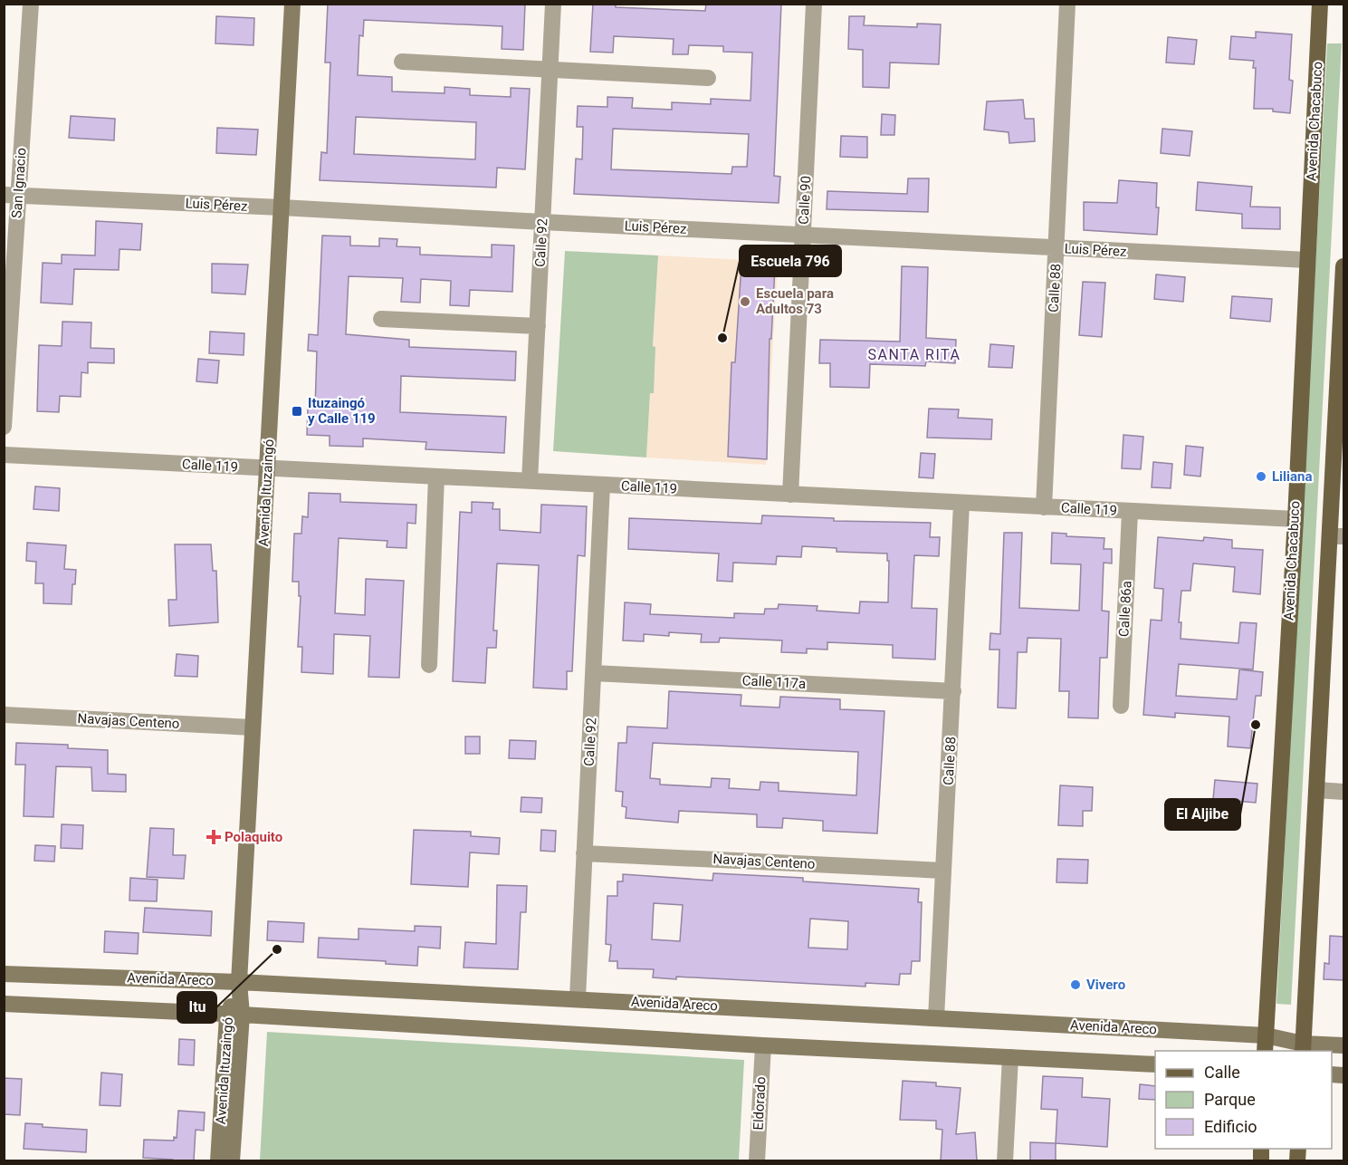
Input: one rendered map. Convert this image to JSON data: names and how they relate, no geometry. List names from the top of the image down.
{
  "streets": {
    "main road": ["Avenida Chacabuco", "Avenida Ituzaingó", "Avenida Areco"],
    "street": [
      "San Ignacio",
      "Calle 90",
      "Luis Pérez",
      "Calle 92",
      "Calle 88",
      "Calle 119",
      "Calle 86a",
      "Calle 117a",
      "Navajas Centeno",
      "Eldorado"
    ]
  },
  "crossings": [
    ["Avenida Chacabuco", "Luis Pérez"],
    ["Avenida Chacabuco", "Calle 119"],
    ["Avenida Chacabuco", "Avenida Areco"],
    ["San Ignacio", "Luis Pérez"],
    ["Calle 90", "Luis Pérez"],
    ["Calle 90", "Calle 119"],
    ["Luis Pérez", "Calle 92"],
    ["Luis Pérez", "Calle 88"],
    ["Luis Pérez", "Avenida Ituzaingó"],
    ["Calle 92", "Calle 119"],
    ["Calle 92", "Calle 117a"],
    ["Calle 92", "Navajas Centeno"],
    ["Calle 92", "Avenida Areco"],
    ["Calle 88", "Calle 119"],
    ["Calle 88", "Calle 117a"],
    ["Calle 88", "Navajas Centeno"],
    ["Calle 88", "Avenida Areco"],
    ["Calle 119", "Avenida Ituzaingó"],
    ["Calle 119", "Calle 86a"],
    ["Avenida Ituzaingó", "Navajas Centeno"],
    ["Avenida Ituzaingó", "Avenida Areco"]
  ],
  "districts": ["SANTA RITA"],
  "places": {
    "other": [
      "Escuela para Adultos 73",
      "Escuela 796",
      "Liliana",
      "El Aljibe",
      "Itu",
      "Vivero"
    ],
    "transit": ["Ituzaingó y Calle 119"],
    "health": ["Polaquito"]
  },
  "legend": ["Calle", "Parque", "Edificio"]
}
